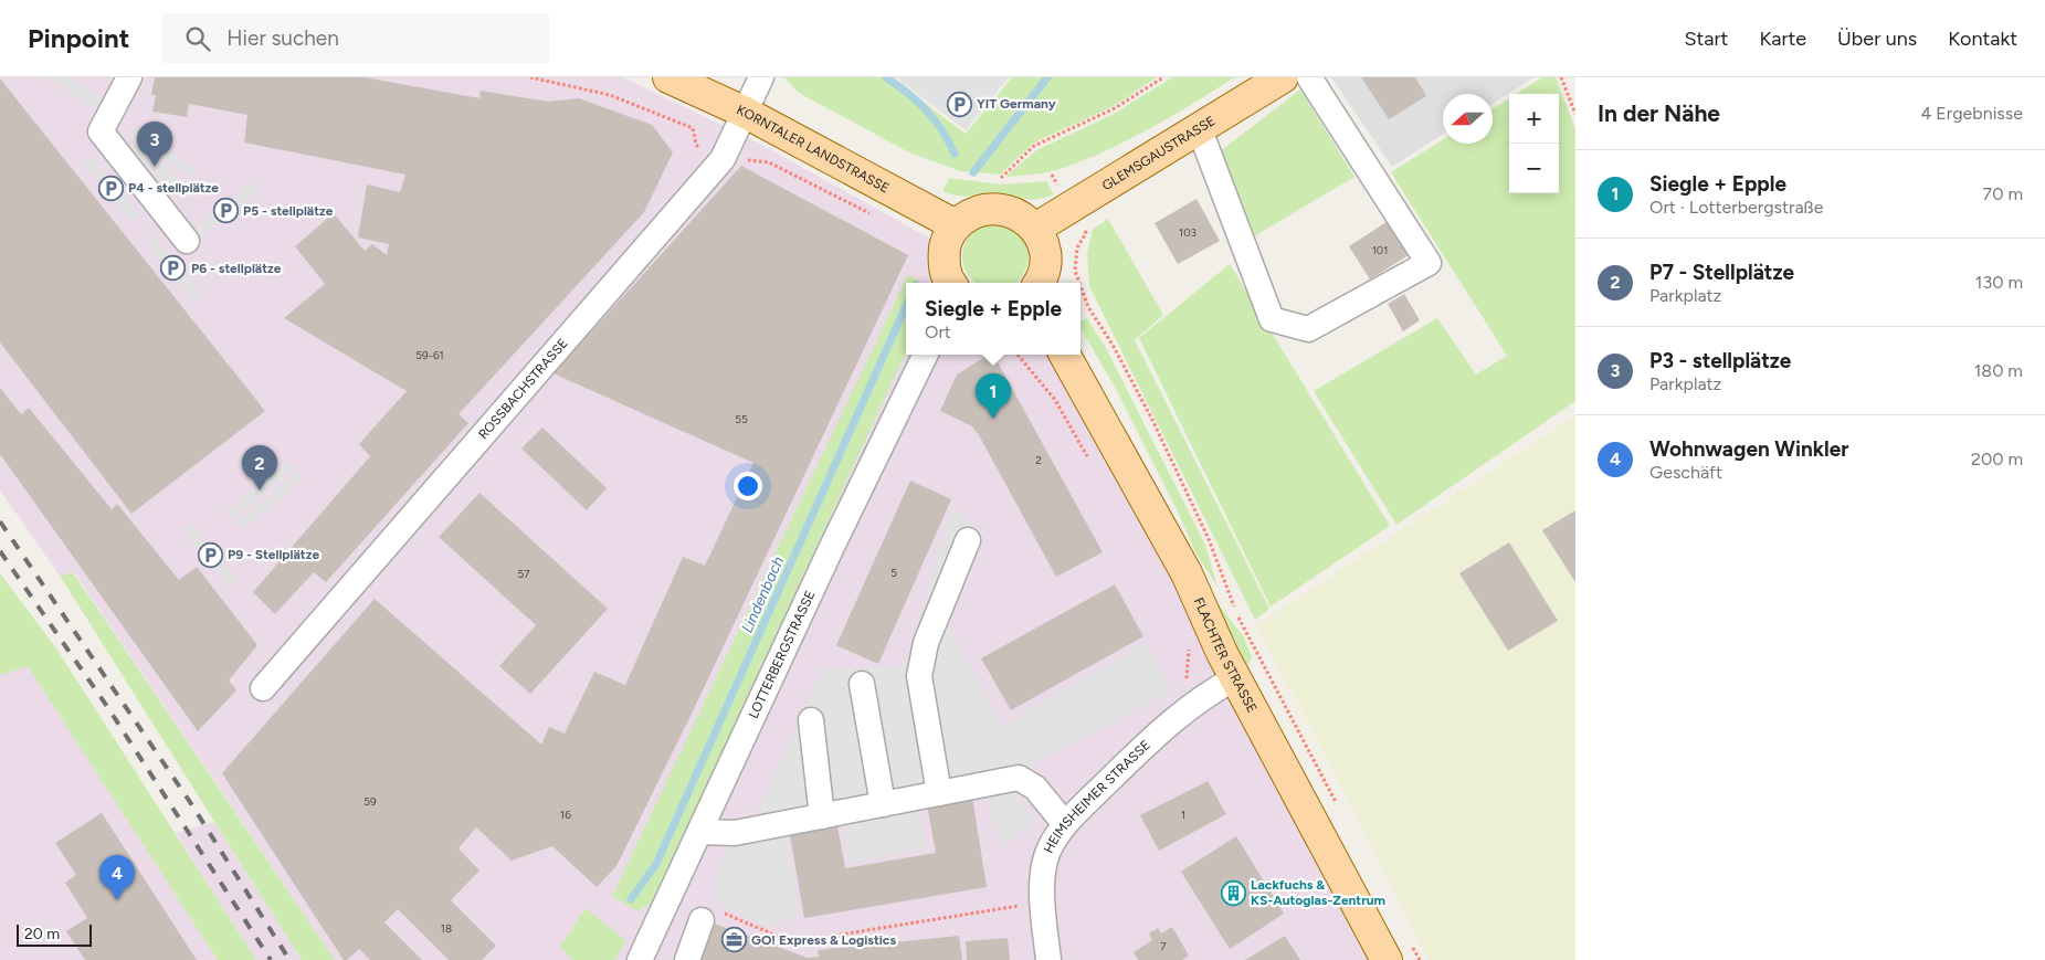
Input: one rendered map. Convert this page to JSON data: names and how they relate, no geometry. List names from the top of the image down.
{
  "streets": {
    "main road": ["KORNTALER LANDSTRASSE", "GLEMSGAUSTRASSE", "FLACHTER STRASSE"],
    "street": ["ROSSBACHSTRASSE", "LOTTERBERGSTRASSE", "HEIMSHEIMER STRASSE"]
  },
  "crossings": [
    ["KORNTALER LANDSTRASSE", "ROSSBACHSTRASSE"],
    ["FLACHTER STRASSE", "HEIMSHEIMER STRASSE"]
  ],
  "water": ["Lindenbach"],
  "places": {
    "parking": [
      "YIT Germany",
      "P4 - stellplätze",
      "P5 - stellplätze",
      "P6 - stellplätze",
      "P9 - Stellplätze"
    ],
    "building": ["Lackfuchs & KS-Autoglas-Zentrum"],
    "office": ["GO! Express & Logistics"]
  },
  "house_numbers": [
    "103",
    "101",
    "59-61",
    "55",
    "2",
    "5",
    "57",
    "59",
    "16",
    "1",
    "18",
    "7"
  ],
  "scale_bar": "20 m",
  "north": "left",
  "page": {
    "header": "Pinpoint",
    "search": "Hier suchen",
    "nav": [
      "Start",
      "Karte",
      "Über uns",
      "Kontakt"
    ],
    "heading": ["In der Nähe", "4 Ergebnisse"],
    "map_buttons": ["+", "−"],
    "pins": [
      "3",
      "1",
      "2",
      "4"
    ],
    "list": [
      {
        "mark": "1",
        "name": "Siegle + Epple",
        "note": "Ort · Lotterbergstraße",
        "value": "70 m"
      },
      {
        "mark": "2",
        "name": "P7 - Stellplätze",
        "note": "Parkplatz",
        "value": "130 m"
      },
      {
        "mark": "3",
        "name": "P3 - stellplätze",
        "note": "Parkplatz",
        "value": "180 m"
      },
      {
        "mark": "4",
        "name": "Wohnwagen Winkler",
        "note": "Geschäft",
        "value": "200 m"
      }
    ],
    "popup": ["Siegle + Epple", "Ort"],
    "scale": "20 m"
  }
}
